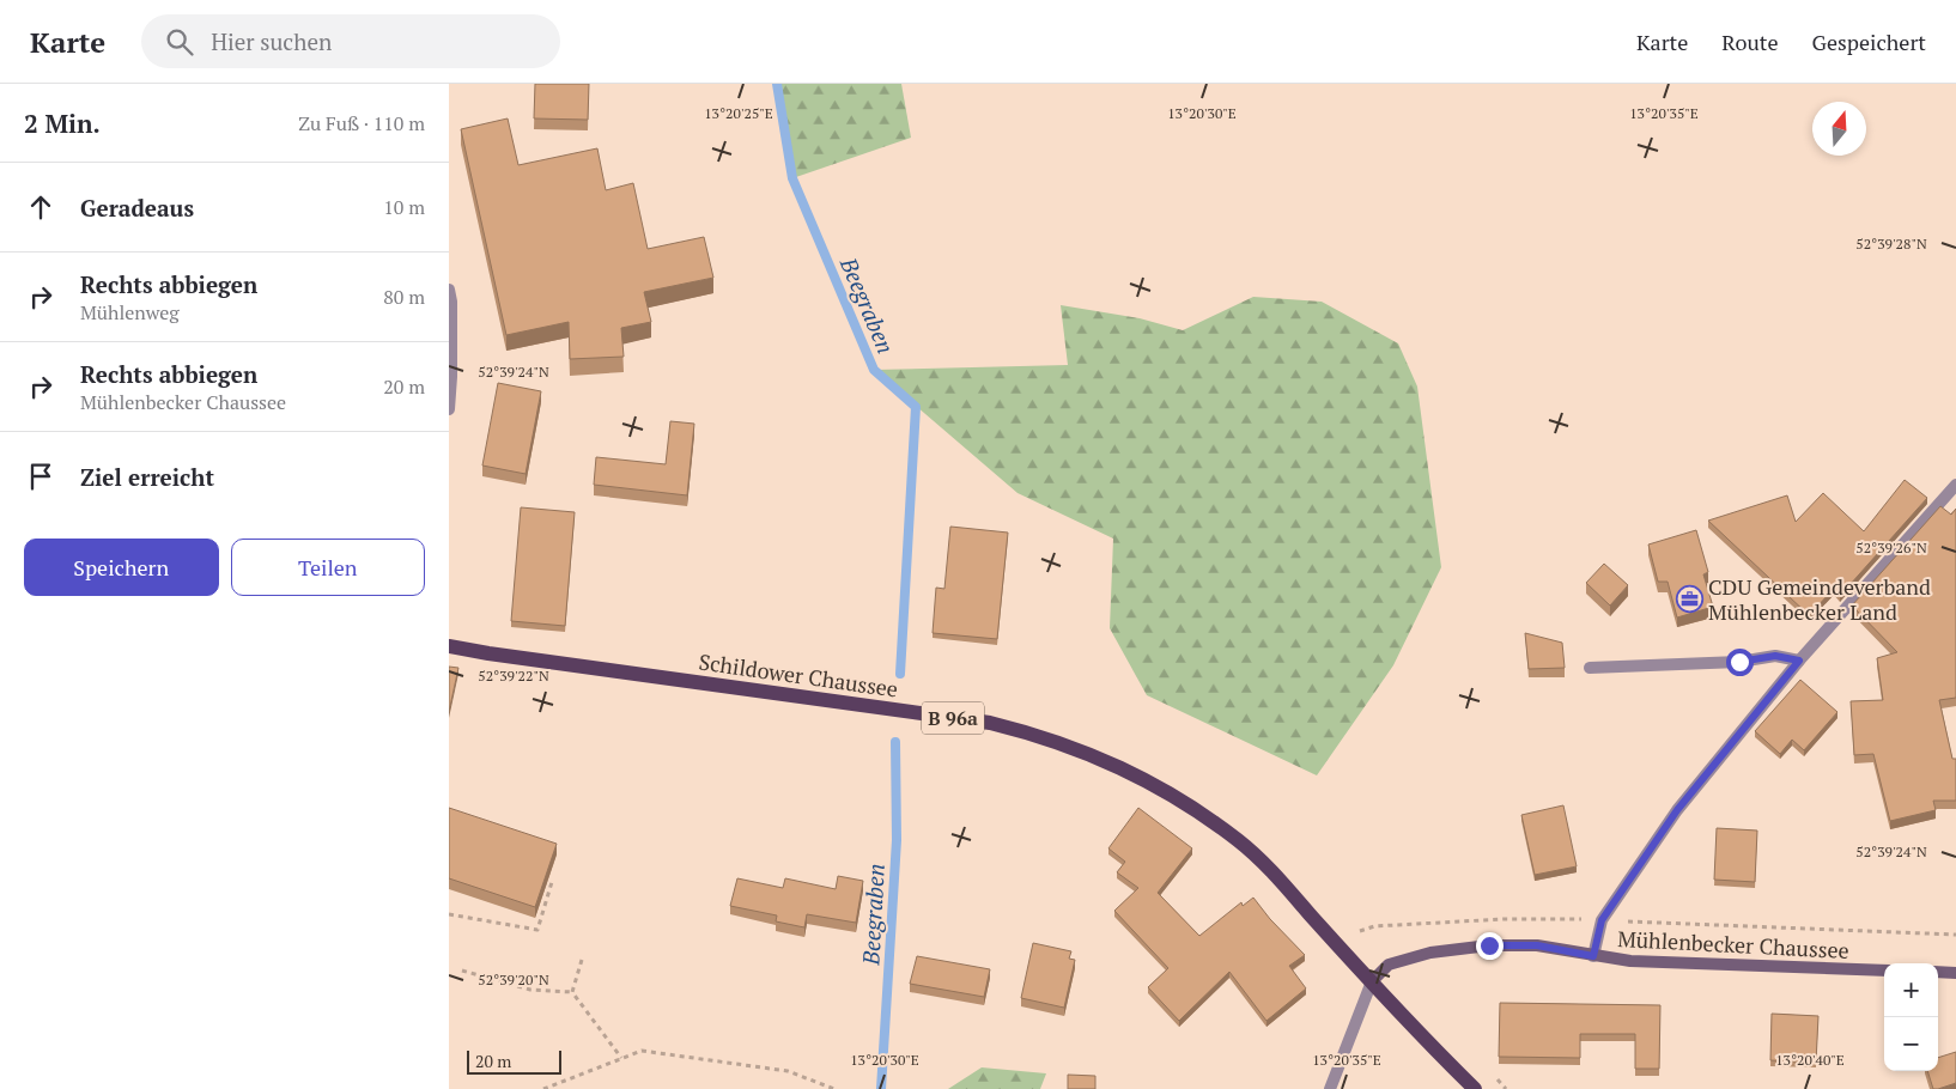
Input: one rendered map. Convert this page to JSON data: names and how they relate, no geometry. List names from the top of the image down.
{
  "streets": {
    "main road": ["Schildower Chaussee", "B 96a", "Mühlenbecker Chaussee"]
  },
  "crossings": [
    ["Schildower Chaussee", "Mühlenbecker Chaussee"]
  ],
  "water": ["Beegraben"],
  "places": {
    "office": ["CDU Gemeindeverband Mühlenbecker Land"]
  },
  "scale_bar": "20 m",
  "north": "top",
  "page": {
    "header": "Karte",
    "search": "Hier suchen",
    "nav": ["Karte", "Route", "Gespeichert"],
    "heading": ["2 Min.", "Zu Fuß · 110 m"],
    "list": [
      ["Geradeaus", "10 m"],
      ["Rechts abbiegen", "Mühlenweg", "80 m"],
      ["Rechts abbiegen", "Mühlenbecker Chaussee", "20 m"],
      "Ziel erreicht"
    ],
    "buttons": ["Speichern", "Teilen"],
    "map_buttons": ["+", "−"],
    "scale": "20 m"
  },
  "coordinates": [
    "13°20'25\"E",
    "13°20'30\"E",
    "13°20'35\"E",
    "52°39'28\"N",
    "52°39'24\"N",
    "52°39'26\"N",
    "52°39'22\"N",
    "52°39'20\"N",
    "13°20'40\"E"
  ]
}
